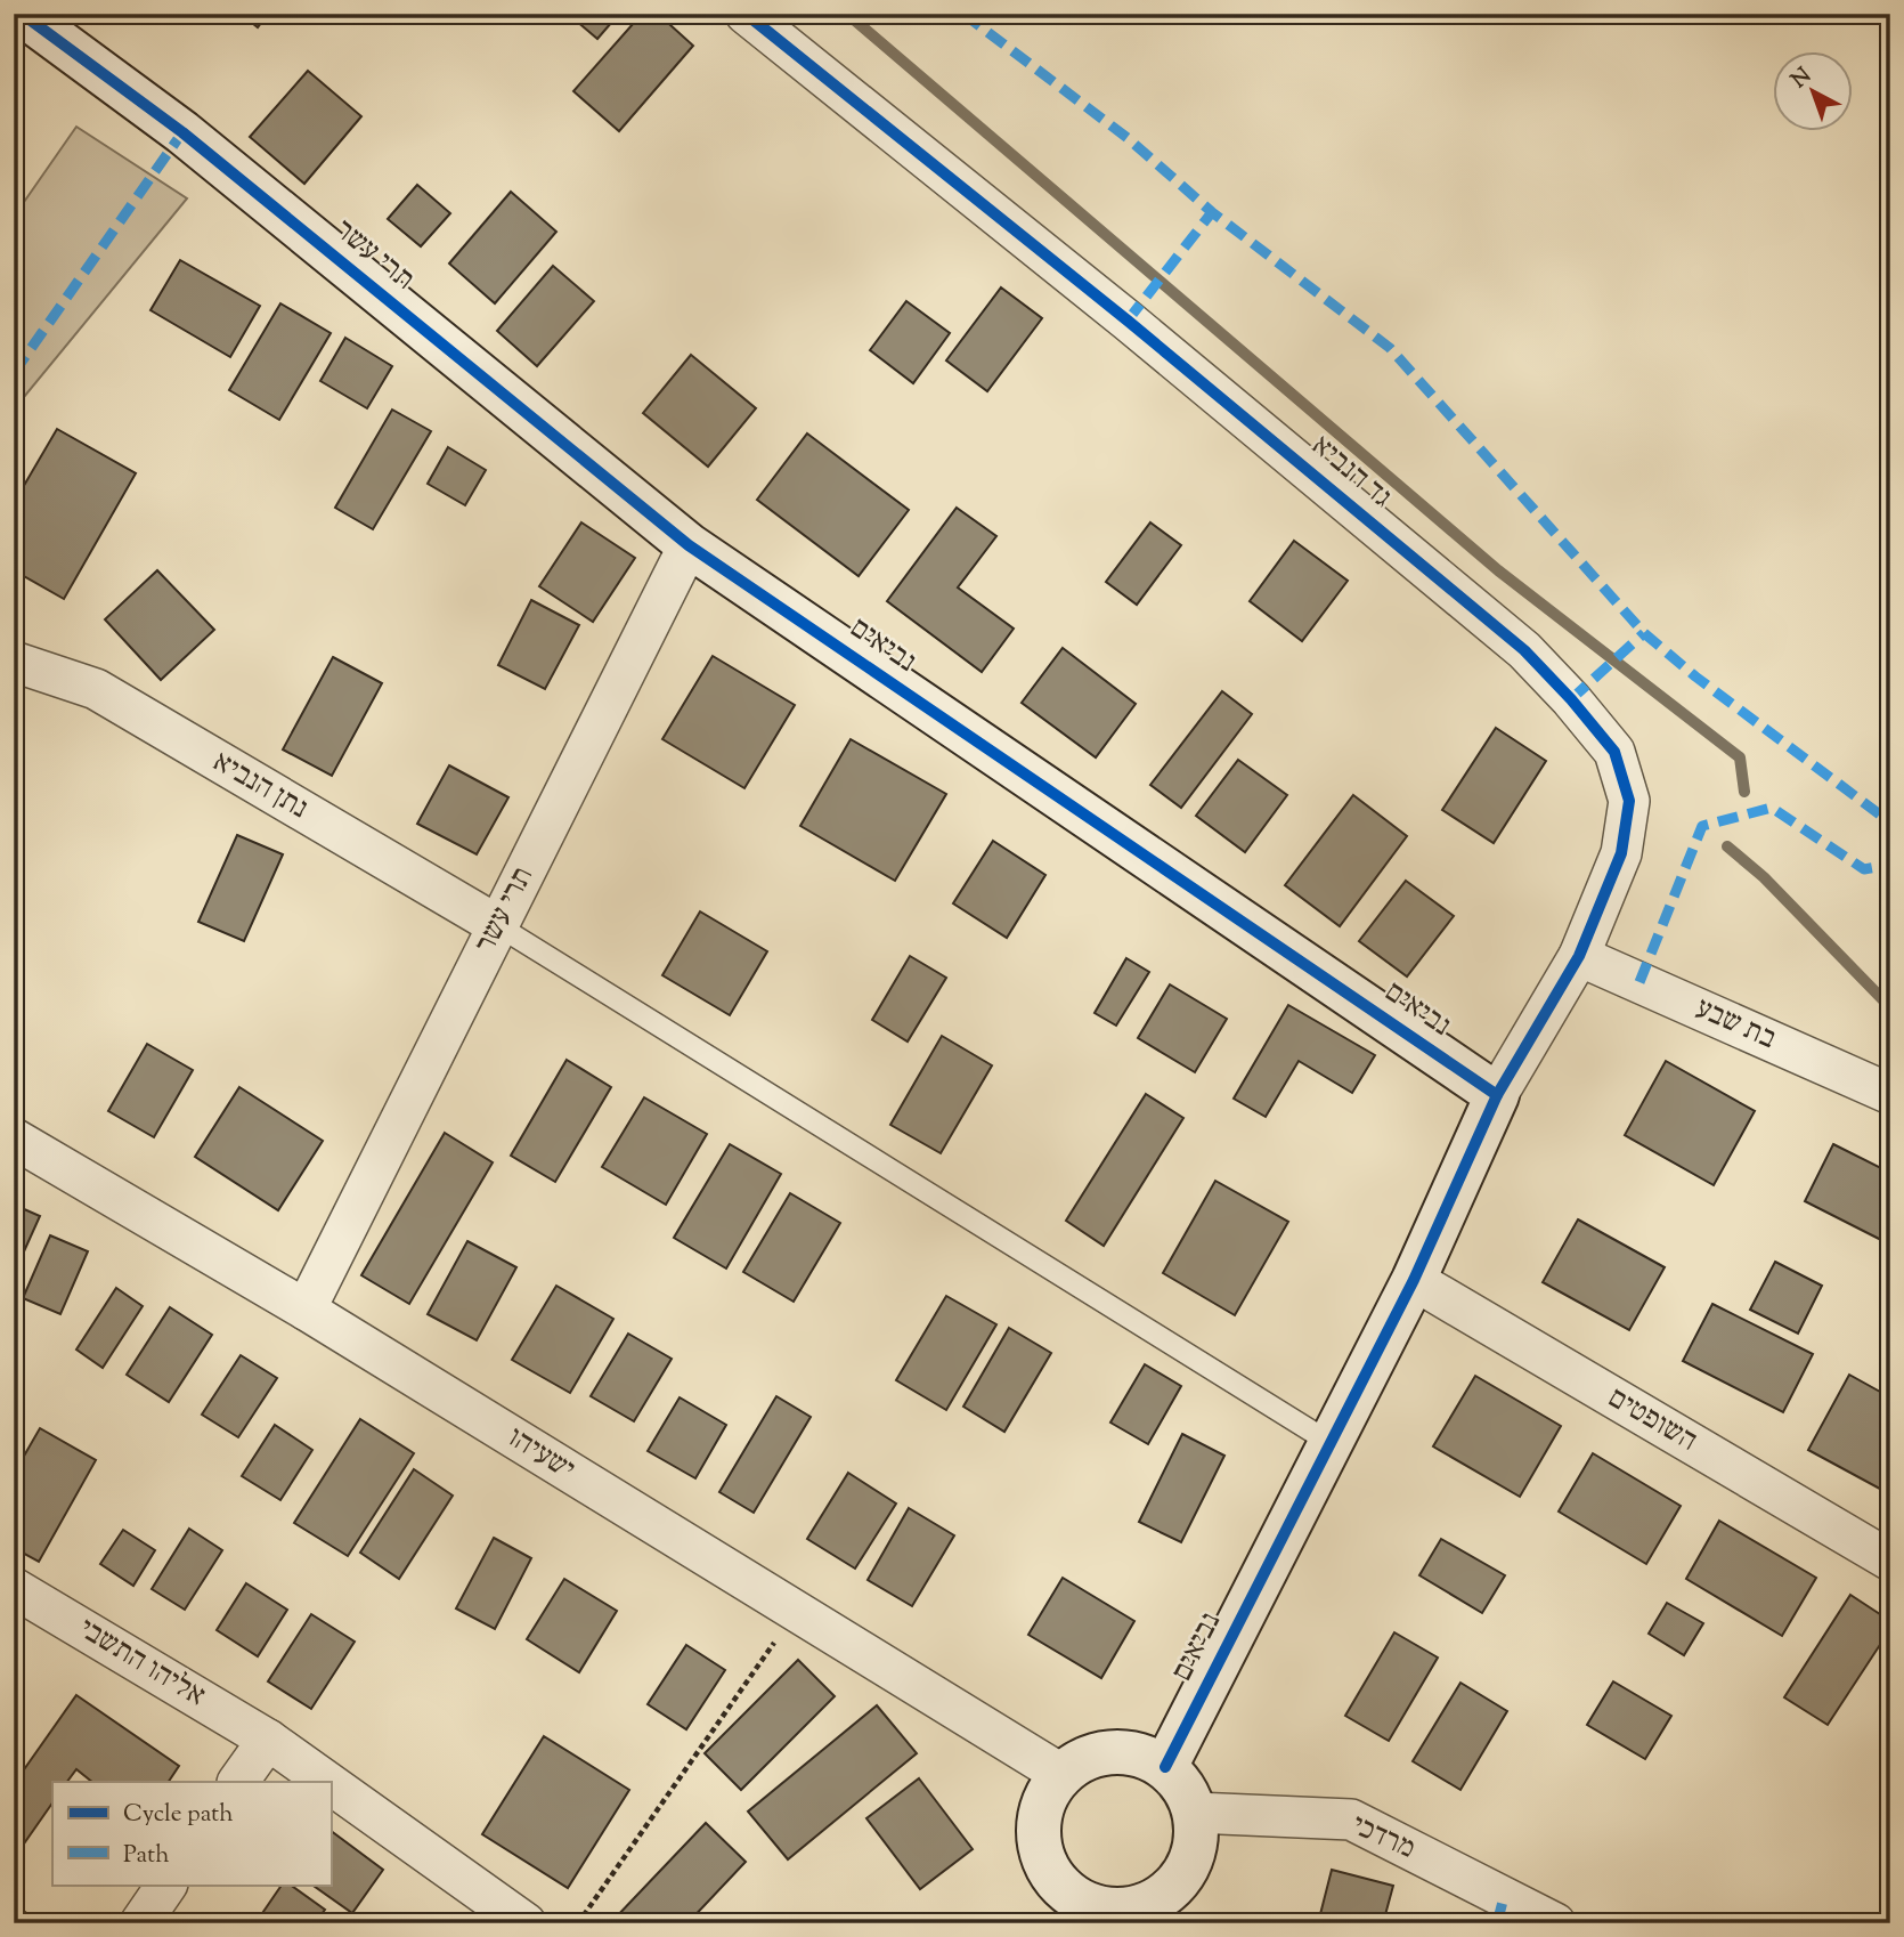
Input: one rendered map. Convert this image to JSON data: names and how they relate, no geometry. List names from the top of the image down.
{
  "streets": {
    "street": [
      "תרי עשר",
      "גד הנביא",
      "נביאים",
      "נתן הנביא",
      "בת שבע",
      "השופטים",
      "ישעיהו",
      "אליהו התשבי",
      "מרדכי"
    ]
  },
  "crossings": [
    ["תרי עשר", "נביאים"],
    ["תרי עשר", "נתן הנביא"],
    ["תרי עשר", "ישעיהו"],
    ["גד הנביא", "נביאים"],
    ["גד הנביא", "בת שבע"],
    ["נביאים", "השופטים"],
    ["נביאים", "ישעיהו"],
    ["נביאים", "מרדכי"],
    ["ישעיהו", "מרדכי"]
  ],
  "legend": ["Cycle path", "Path"],
  "north": "top left"
}
